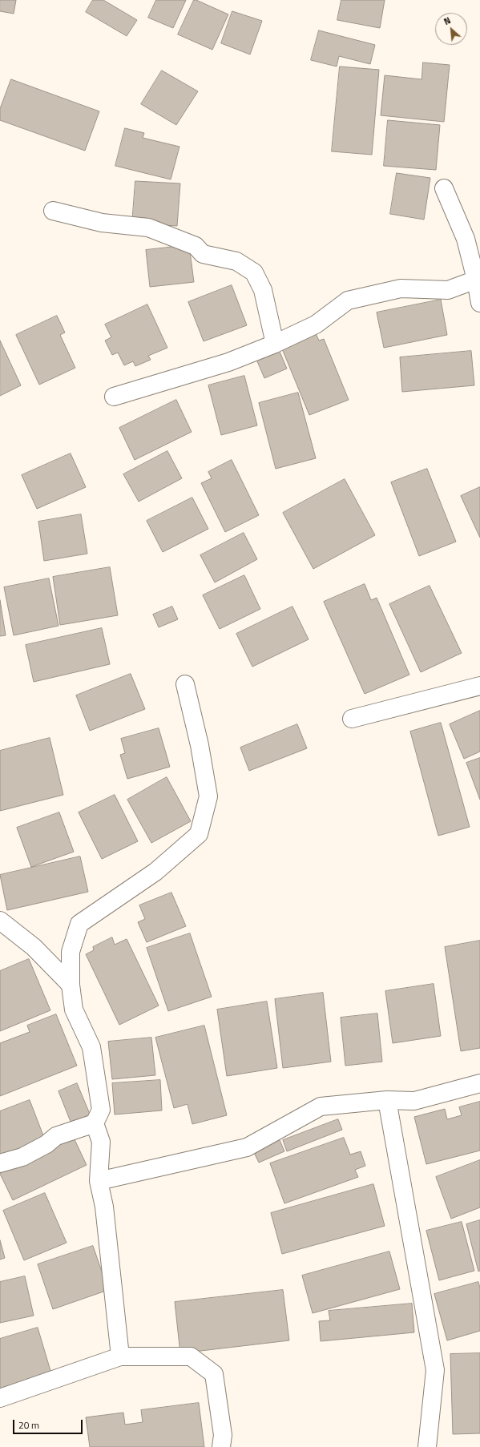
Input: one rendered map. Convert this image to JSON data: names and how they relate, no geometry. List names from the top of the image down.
{
  "scale_bar": "20 m",
  "north": "top left"
}
